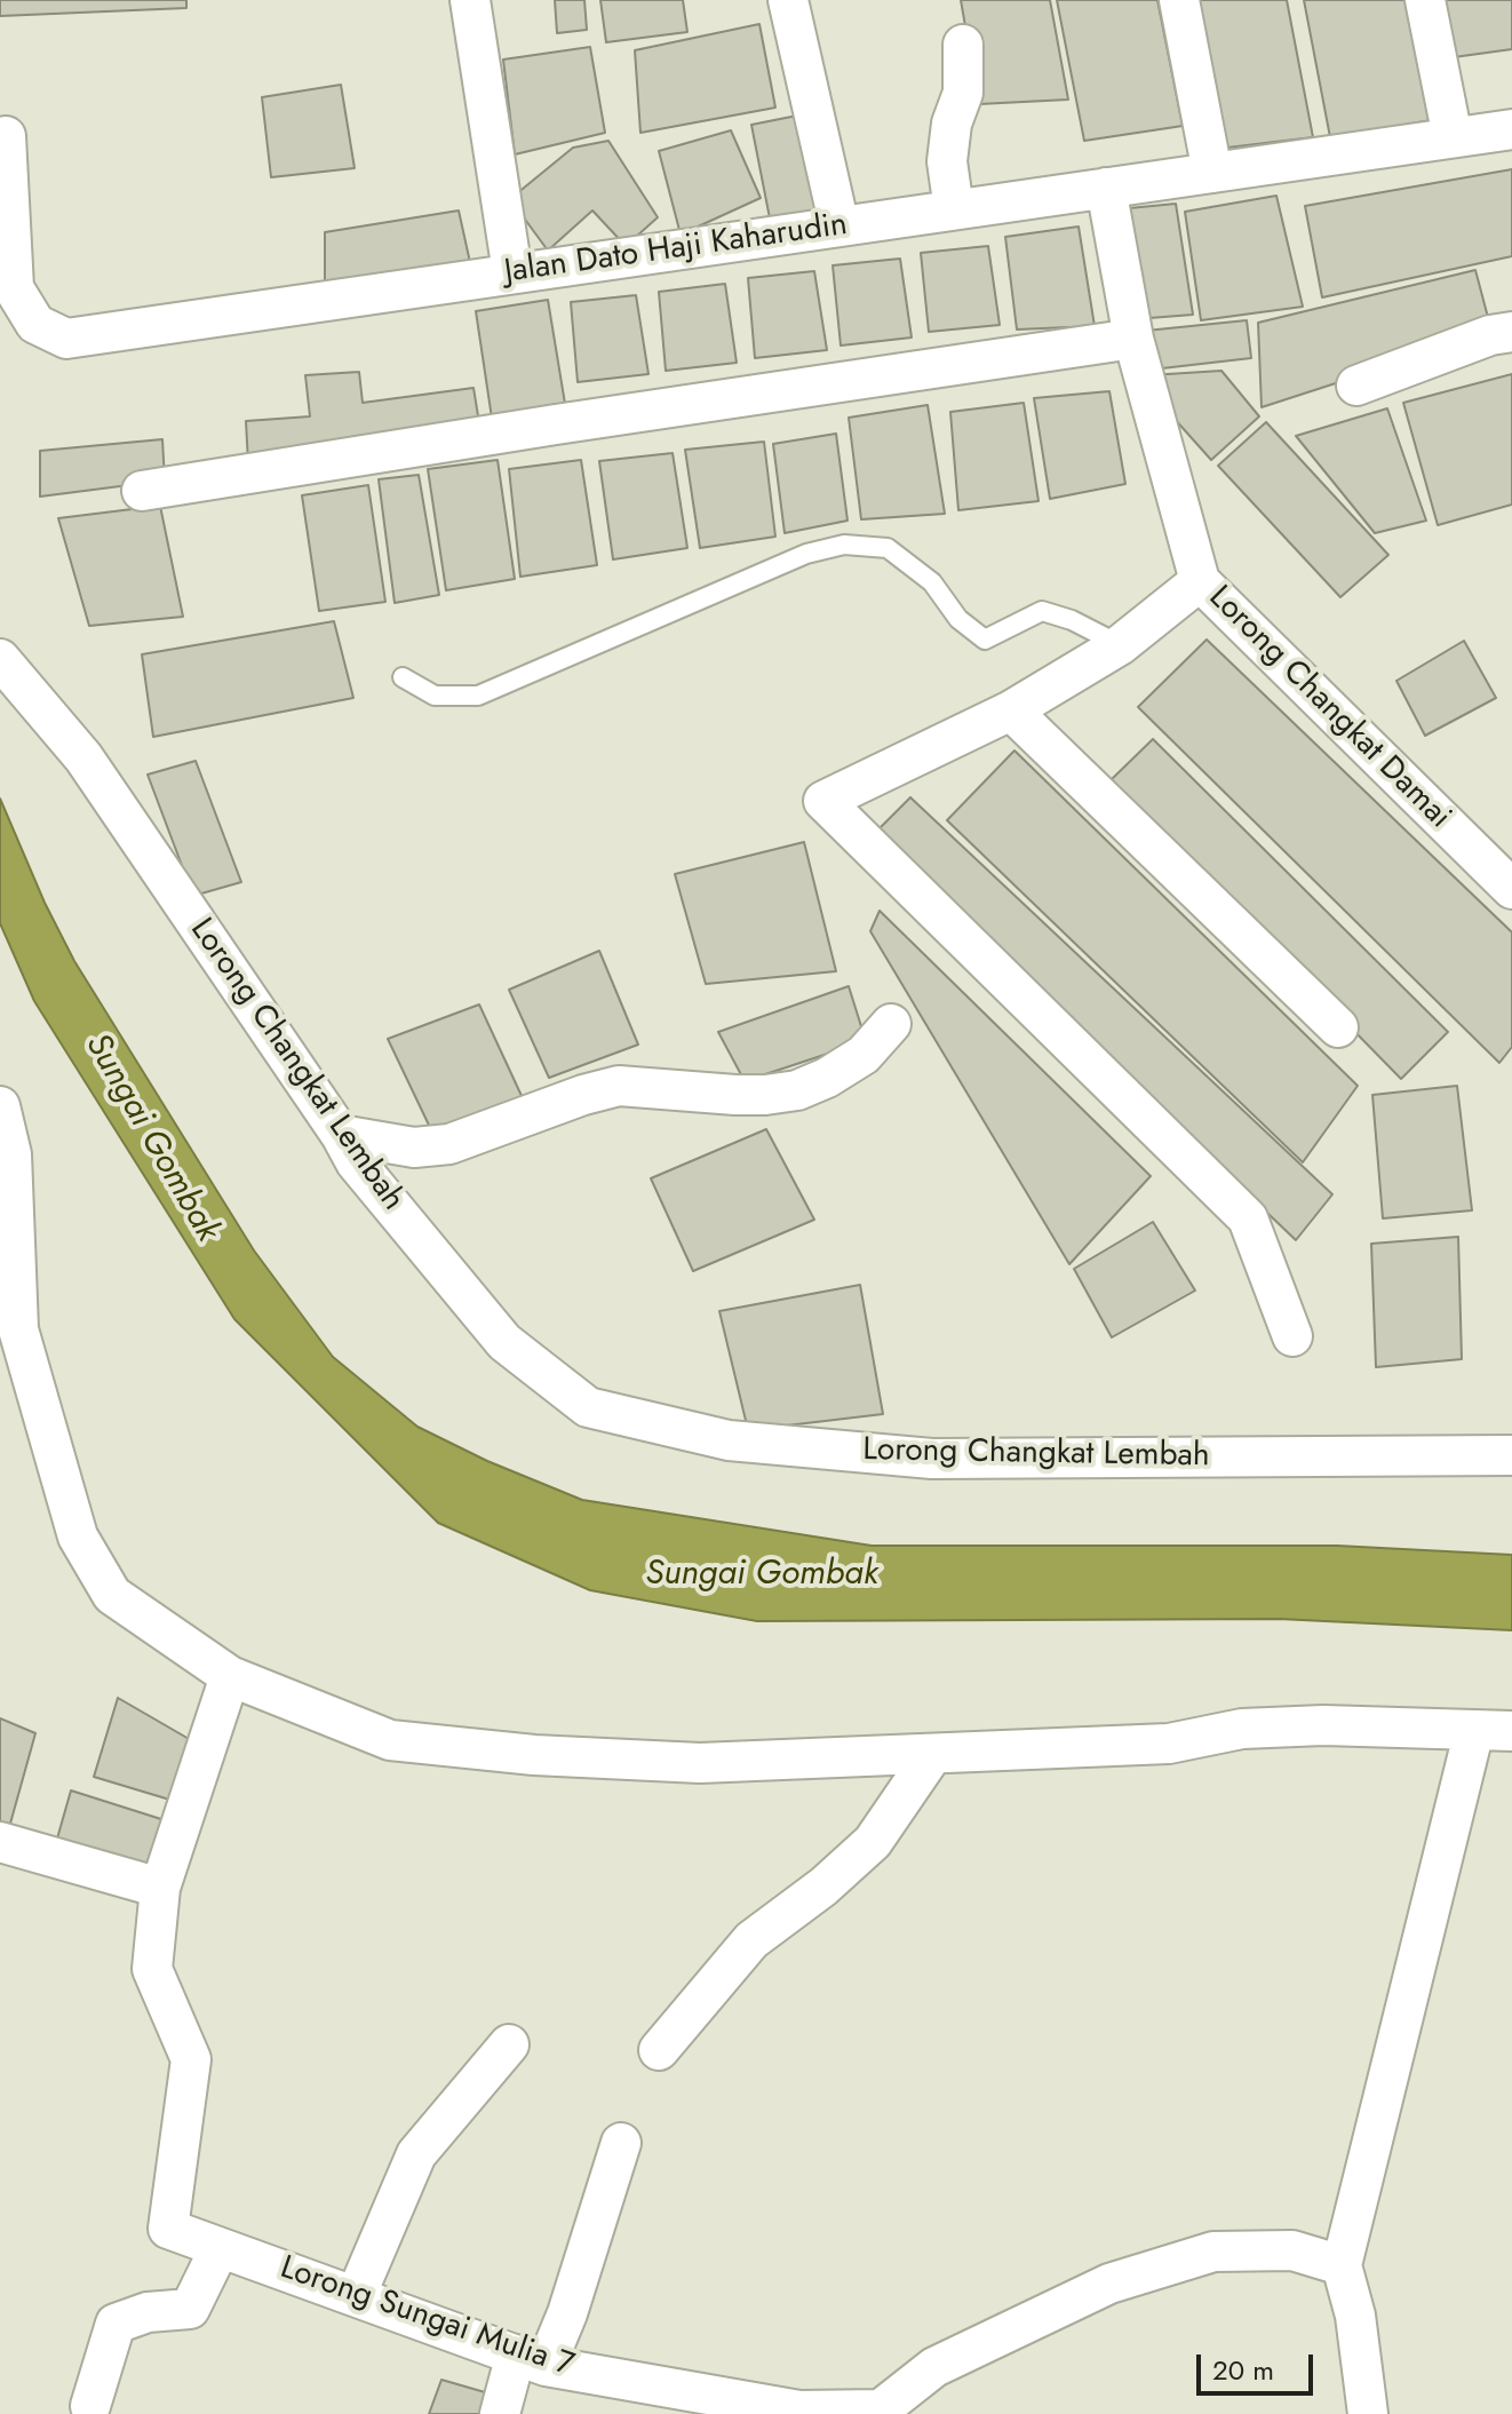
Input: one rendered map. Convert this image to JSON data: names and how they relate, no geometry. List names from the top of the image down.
{
  "streets": {
    "street": [
      "Jalan Dato Haji Kaharudin",
      "Lorong Changkat Damai",
      "Lorong Changkat Lembah",
      "Lorong Sungai Mulia 7"
    ]
  },
  "crossings": [
    ["Jalan Dato Haji Kaharudin", "Lorong Changkat Damai"]
  ],
  "water": ["Sungai Gombak"],
  "scale_bar": "20 m"
}
